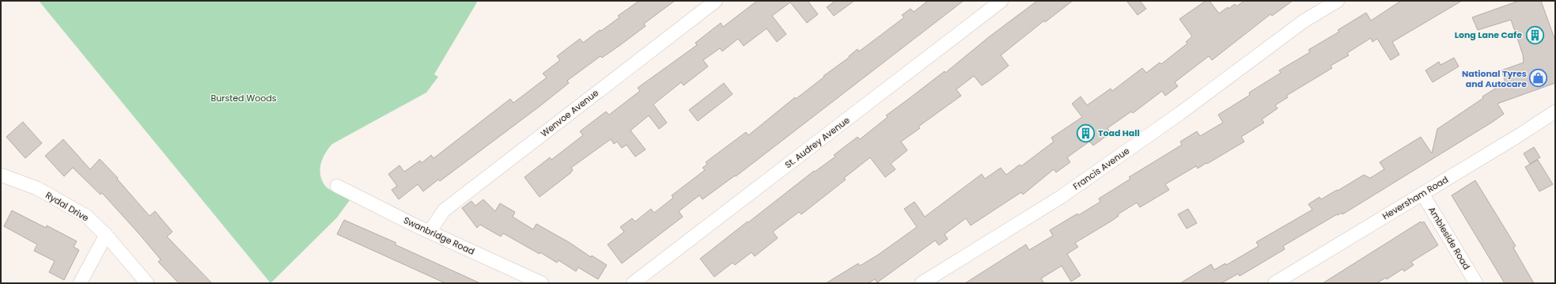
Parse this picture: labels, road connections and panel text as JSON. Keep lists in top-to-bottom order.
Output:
{
  "streets": {
    "street": [
      "Wenvoe Avenue",
      "St. Audrey Avenue",
      "Francis Avenue",
      "Heversham Road",
      "Rydal Drive",
      "Swanbridge Road",
      "Ambleside Road"
    ]
  },
  "crossings": [
    ["Wenvoe Avenue", "Swanbridge Road"],
    ["Heversham Road", "Ambleside Road"]
  ],
  "parks": ["Bursted Woods"],
  "places": {
    "building": ["Long Lane Cafe", "Toad Hall"],
    "shop": ["National Tyres and Autocare"]
  }
}
